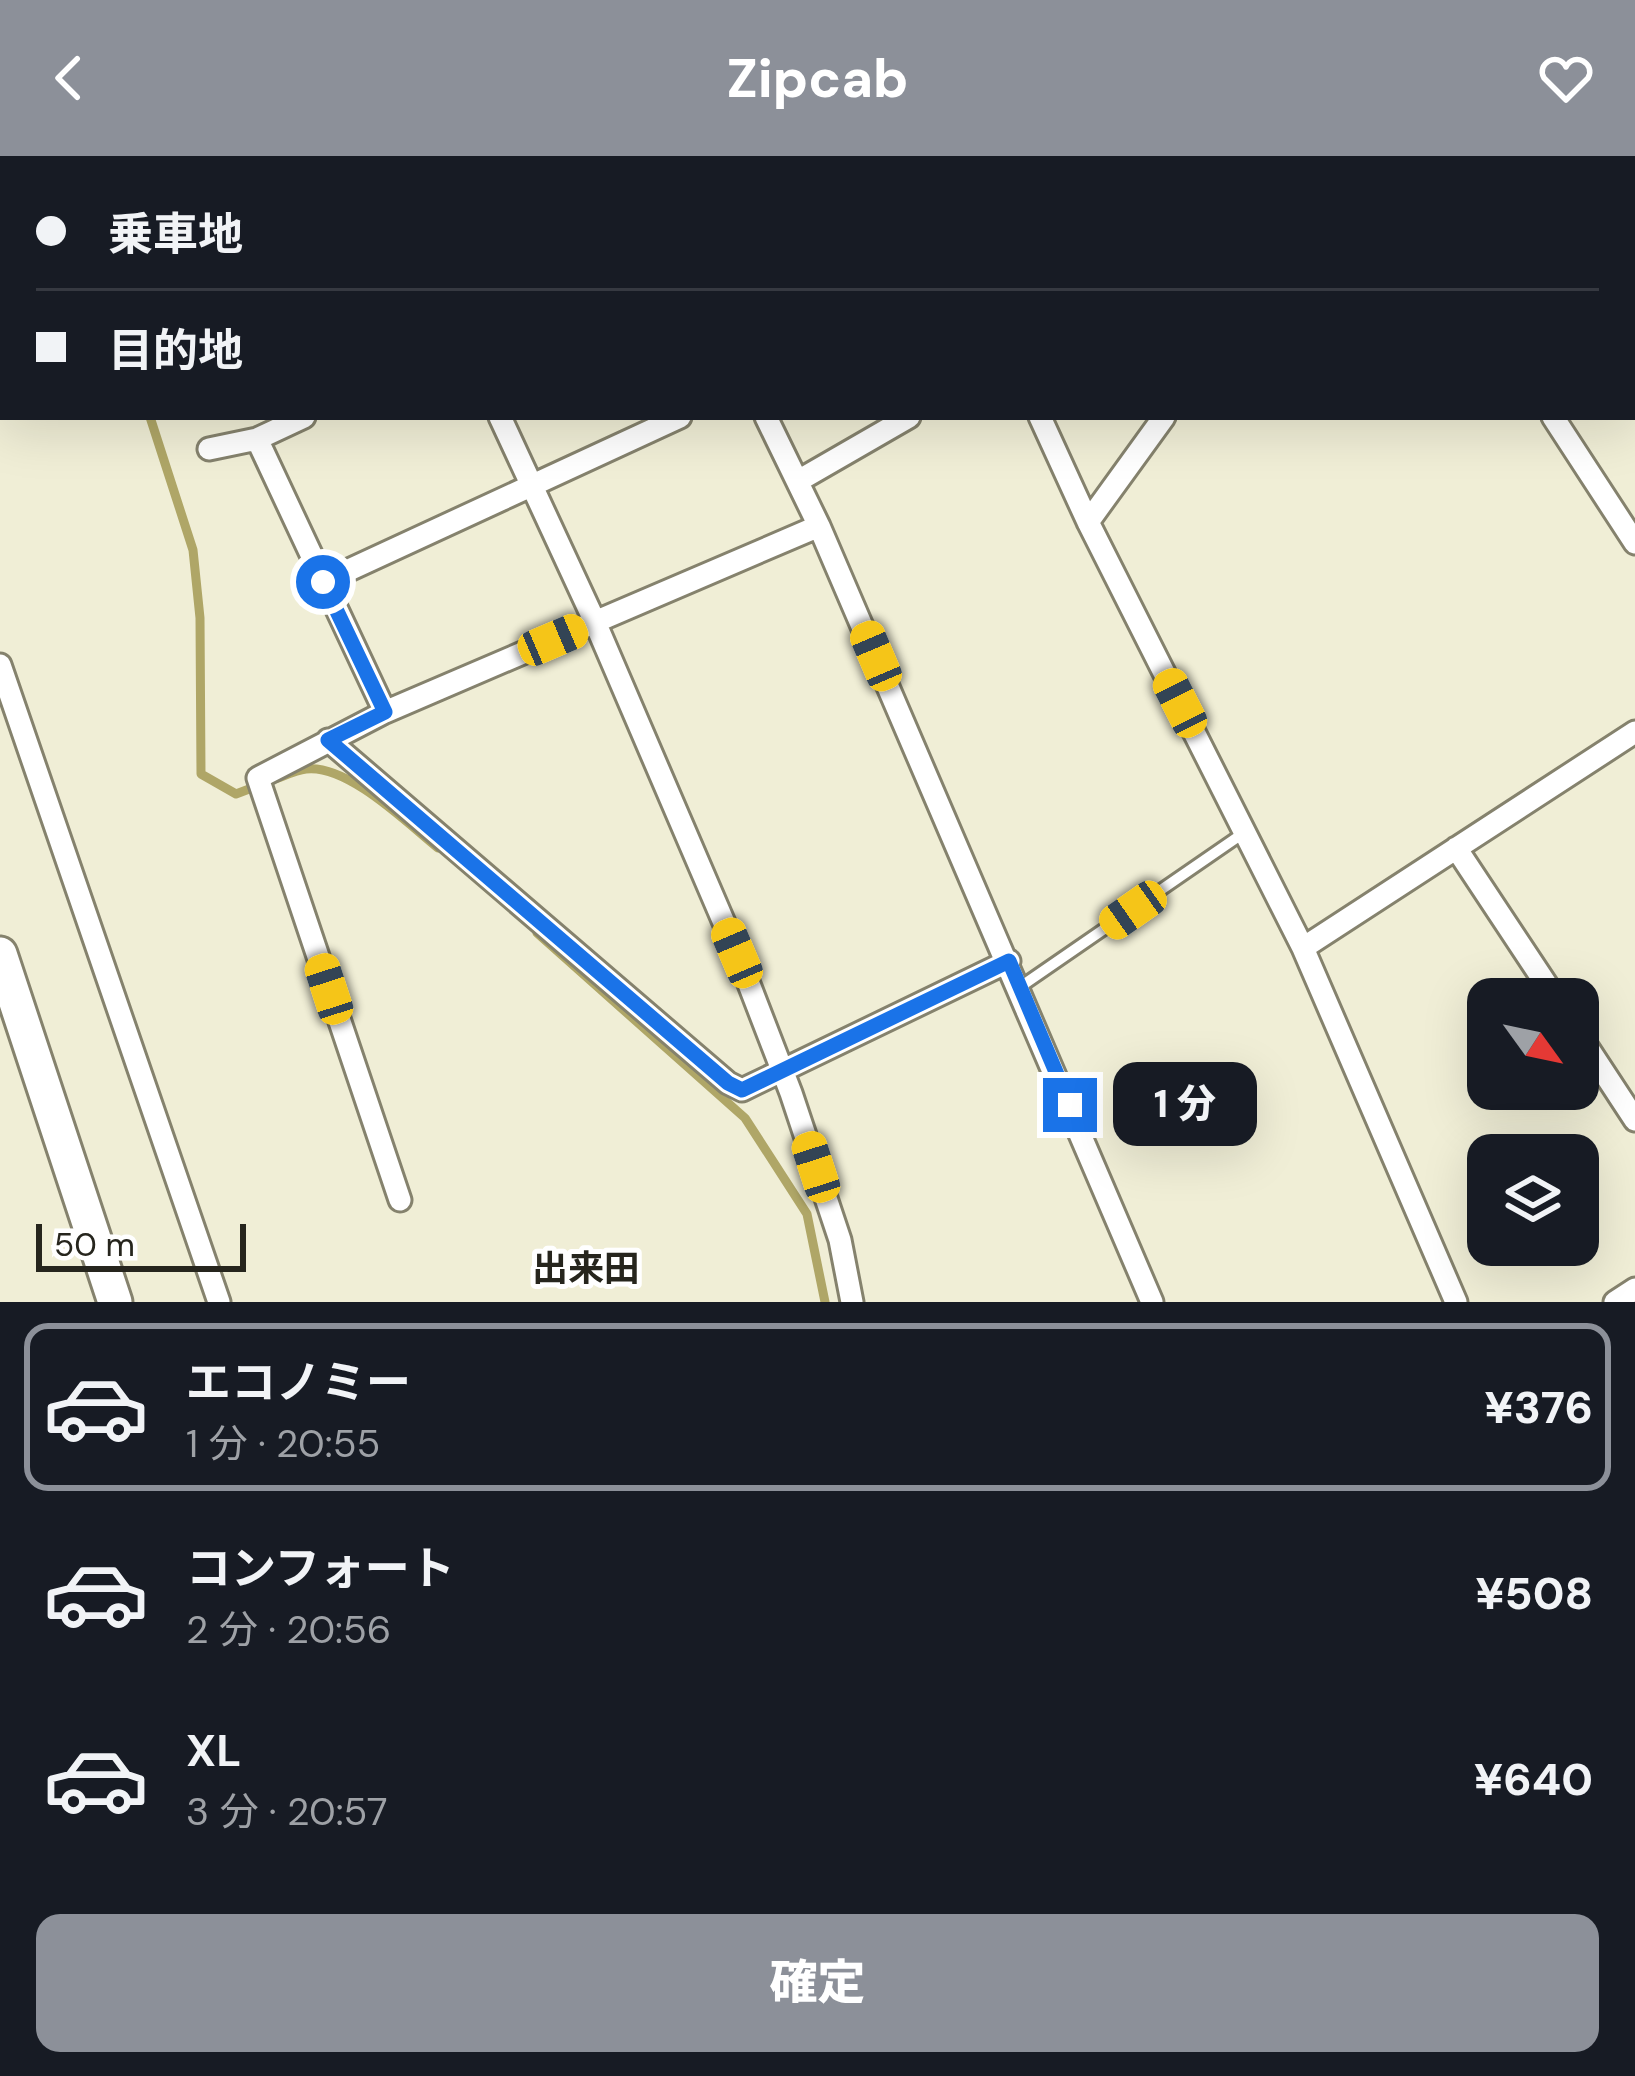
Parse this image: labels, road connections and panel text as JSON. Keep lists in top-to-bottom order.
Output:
{
  "districts": ["出来田"],
  "scale_bar": "50 m",
  "north": "bottom right",
  "page": {
    "header": "Zipcab",
    "banner": ["乗車地", "目的地"],
    "bubble": "1 分",
    "scale": "50 m",
    "list": [
      {
        "name": "エコノミー",
        "note": "1 分 · 20:55",
        "value": "¥376"
      },
      {
        "name": "コンフォート",
        "note": "2 分 · 20:56",
        "value": "¥508"
      },
      {
        "name": "XL",
        "note": "3 分 · 20:57",
        "value": "¥640"
      }
    ],
    "buttons": "確定"
  }
}
